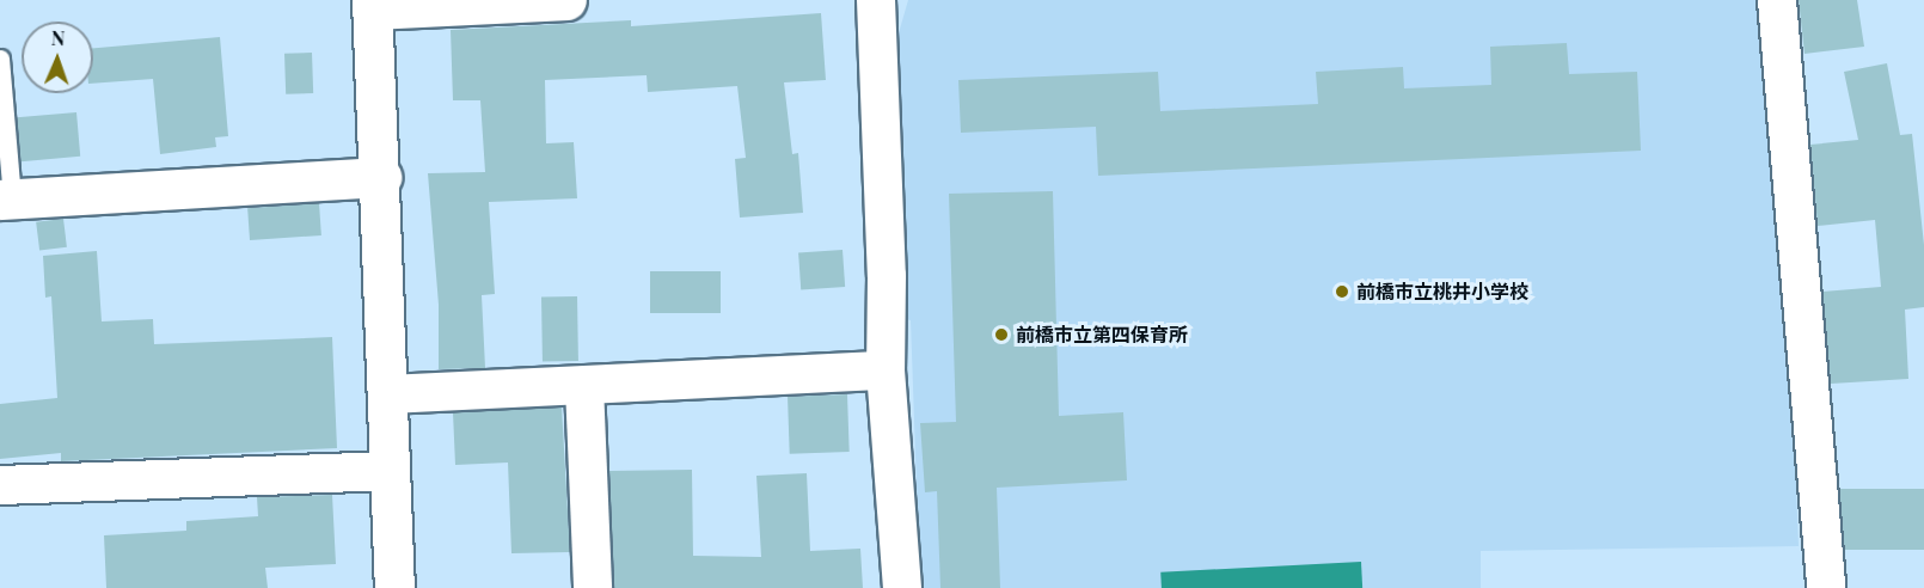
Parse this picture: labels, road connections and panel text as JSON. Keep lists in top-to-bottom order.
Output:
{
  "places": ["前橋市立桃井小学校", "前橋市立第四保育所"],
  "north": "top"
}
